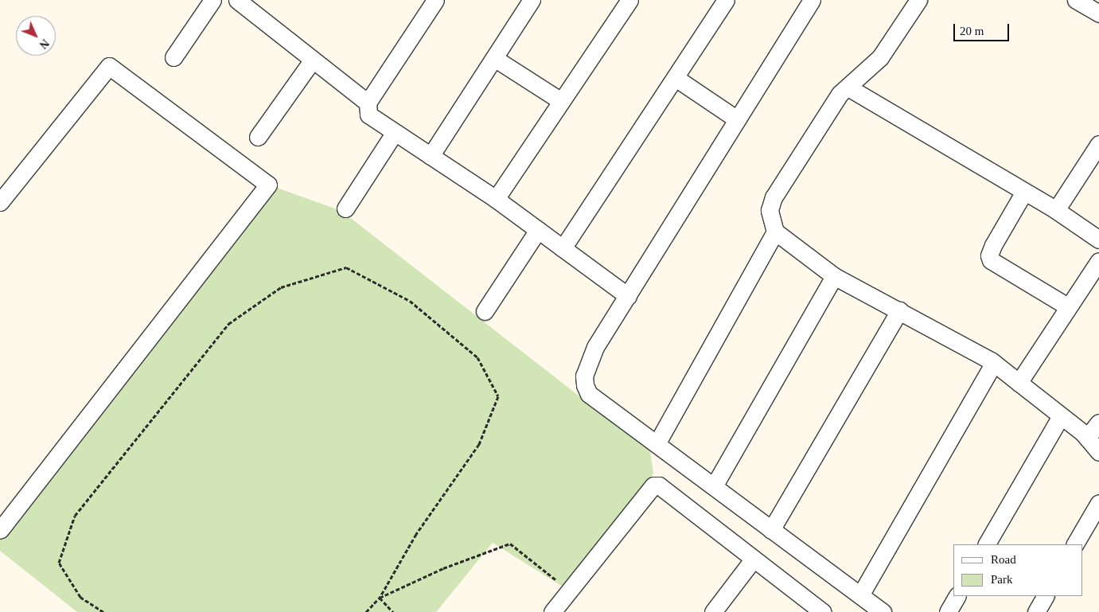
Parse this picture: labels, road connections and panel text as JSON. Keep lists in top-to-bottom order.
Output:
{
  "legend": ["Road", "Park"],
  "scale_bar": "20 m",
  "north": "bottom right"
}
